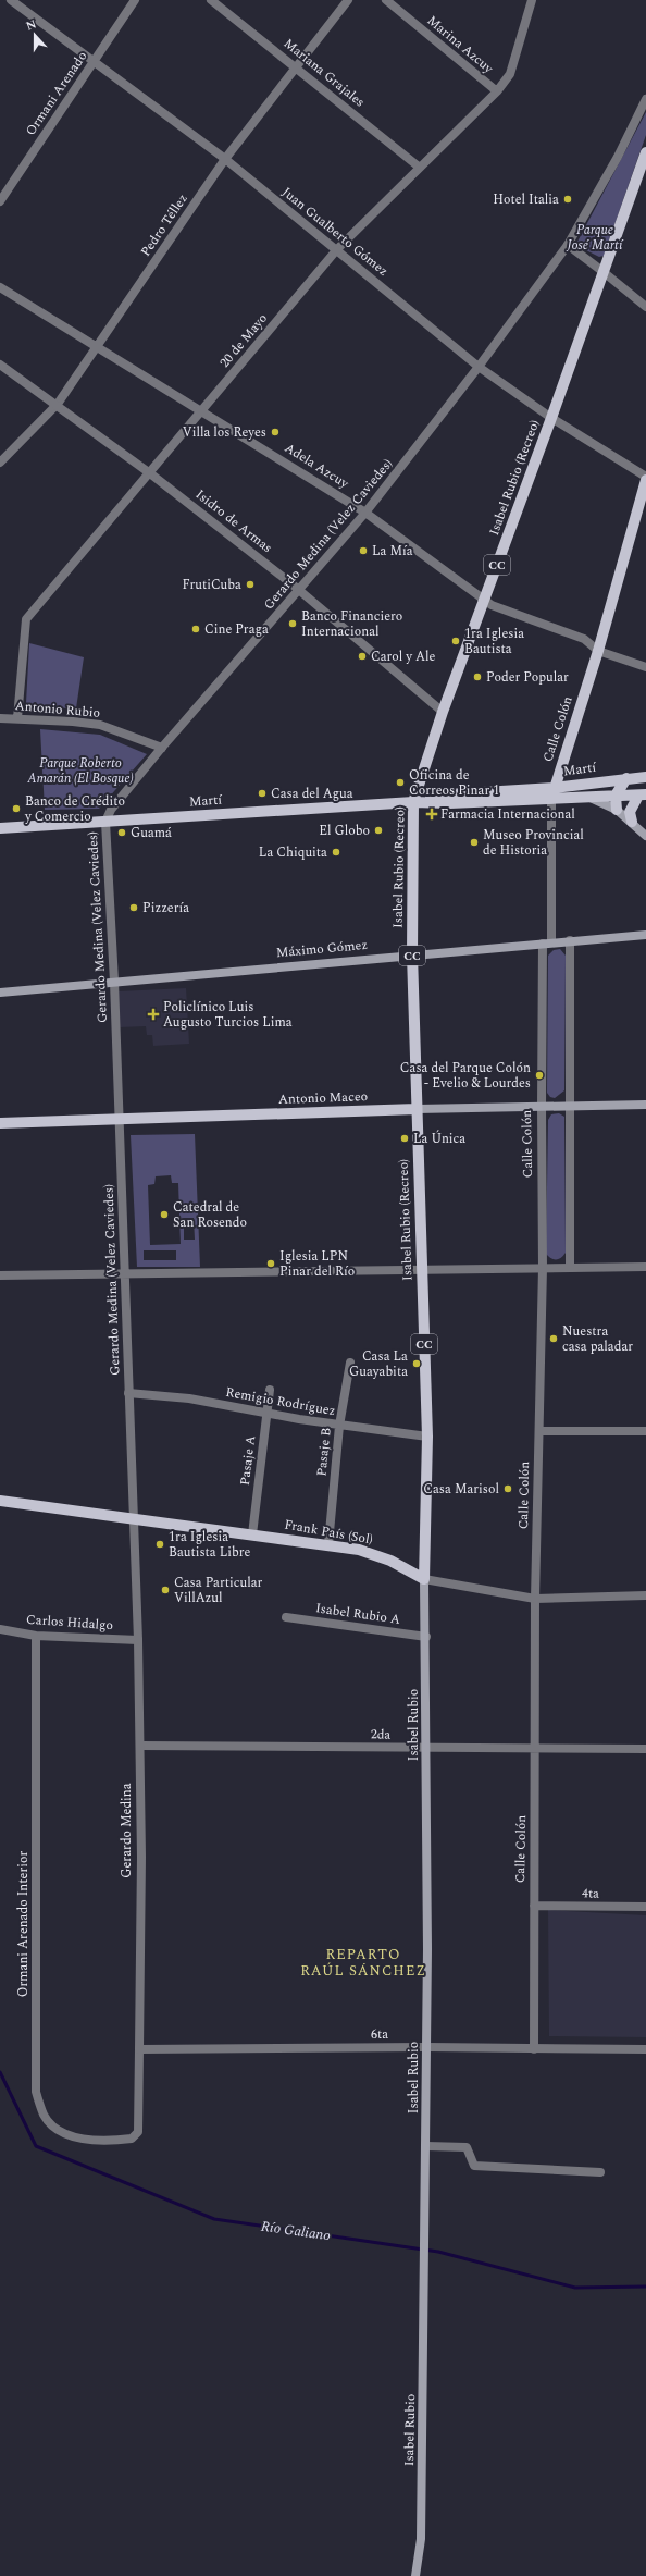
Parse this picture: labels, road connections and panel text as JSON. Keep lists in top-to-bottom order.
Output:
{
  "streets": {
    "main road": [
      "Isabel Rubio (Recreo)",
      "CC",
      "Calle Colón",
      "Martí",
      "Máximo Gómez",
      "Antonio Maceo",
      "Frank País (Sol)",
      "Isabel Rubio"
    ],
    "street": [
      "Marina Azcuy",
      "Mariana Grajales",
      "Ormani Arenado",
      "Pedro Téllez",
      "Juan Gualberto Gómez",
      "20 de Mayo",
      "Adela Azcuy",
      "Isidro de Armas",
      "Gerardo Medina (Velez Caviedes)",
      "Antonio Rubio",
      "Remigio Rodríguez",
      "Pasaje B",
      "Pasaje A",
      "Isabel Rubio A",
      "Carlos Hidalgo",
      "2da",
      "Gerardo Medina",
      "4ta",
      "Ormani Arenado Interior",
      "6ta"
    ]
  },
  "crossings": [
    ["Marina Azcuy", "20 de Mayo"],
    ["Mariana Grajales", "Pedro Téllez"],
    ["Mariana Grajales", "20 de Mayo"],
    ["Ormani Arenado", "Juan Gualberto Gómez"],
    ["Pedro Téllez", "Juan Gualberto Gómez"],
    ["Pedro Téllez", "Adela Azcuy"],
    ["Pedro Téllez", "Isidro de Armas"],
    ["Juan Gualberto Gómez", "20 de Mayo"],
    ["Juan Gualberto Gómez", "Isabel Rubio (Recreo)"],
    ["Juan Gualberto Gómez", "Gerardo Medina (Velez Caviedes)"],
    ["Juan Gualberto Gómez", "Calle Colón"],
    ["20 de Mayo", "Adela Azcuy"],
    ["20 de Mayo", "Isidro de Armas"],
    ["20 de Mayo", "Antonio Rubio"],
    ["Adela Azcuy", "Isabel Rubio (Recreo)"],
    ["Adela Azcuy", "Gerardo Medina (Velez Caviedes)"],
    ["Adela Azcuy", "Calle Colón"],
    ["Isabel Rubio (Recreo)", "Isidro de Armas"],
    ["Isabel Rubio (Recreo)", "Martí"],
    ["Isabel Rubio (Recreo)", "Máximo Gómez"],
    ["Isabel Rubio (Recreo)", "Antonio Maceo"],
    ["Isabel Rubio (Recreo)", "Remigio Rodríguez"],
    ["Isabel Rubio (Recreo)", "Frank País (Sol)"],
    ["Isabel Rubio (Recreo)", "Isabel Rubio"],
    ["Isidro de Armas", "Gerardo Medina (Velez Caviedes)"],
    ["Gerardo Medina (Velez Caviedes)", "Antonio Rubio"],
    ["Gerardo Medina (Velez Caviedes)", "Martí"],
    ["Gerardo Medina (Velez Caviedes)", "Máximo Gómez"],
    ["Gerardo Medina (Velez Caviedes)", "Antonio Maceo"],
    ["Gerardo Medina (Velez Caviedes)", "Remigio Rodríguez"],
    ["Gerardo Medina (Velez Caviedes)", "Frank País (Sol)"],
    ["Gerardo Medina (Velez Caviedes)", "Gerardo Medina"],
    ["Calle Colón", "Martí"],
    ["Calle Colón", "Máximo Gómez"],
    ["Calle Colón", "Antonio Maceo"],
    ["Calle Colón", "Frank País (Sol)"],
    ["Calle Colón", "2da"],
    ["Calle Colón", "4ta"],
    ["Calle Colón", "6ta"],
    ["Remigio Rodríguez", "Pasaje B"],
    ["Remigio Rodríguez", "Pasaje A"],
    ["Pasaje B", "Frank País (Sol)"],
    ["Pasaje A", "Frank País (Sol)"],
    ["Frank País (Sol)", "Isabel Rubio"],
    ["Frank País (Sol)", "Gerardo Medina"],
    ["Isabel Rubio A", "Isabel Rubio"],
    ["Carlos Hidalgo", "Gerardo Medina"],
    ["Carlos Hidalgo", "Ormani Arenado Interior"],
    ["Isabel Rubio", "2da"],
    ["Isabel Rubio", "6ta"],
    ["2da", "Gerardo Medina"],
    ["Gerardo Medina", "Ormani Arenado Interior"],
    ["Gerardo Medina", "6ta"]
  ],
  "districts": ["REPARTO RAÚL SÁNCHEZ"],
  "water": ["Río Galiano"],
  "parks": ["Parque José Martí", "Parque Roberto Amarán (El Bosque)"],
  "places": {
    "other": [
      "Hotel Italia",
      "Villa los Reyes",
      "La Mía",
      "FrutiCuba",
      "Banco Financiero Internacional",
      "Cine Praga",
      "1ra Iglesia Bautista",
      "Carol y Ale",
      "Poder Popular",
      "Oficina de Correos Pinar 1",
      "Casa del Agua",
      "Banco de Crédito y Comercio",
      "El Globo",
      "Guamá",
      "Museo Provincial de Historia",
      "La Chiquita",
      "Pizzería",
      "Casa del Parque Colón - Evelio & Lourdes",
      "La Única",
      "Catedral de San Rosendo",
      "Iglesia LPN Pinar del Río",
      "Nuestra casa paladar",
      "Casa La Guayabita",
      "Casa Marisol",
      "1ra Iglesia Bautista Libre",
      "Casa Particular VillAzul"
    ],
    "health": ["Farmacia Internacional", "Policlínico Luis Augusto Turcios Lima"]
  },
  "north": "top"
}
